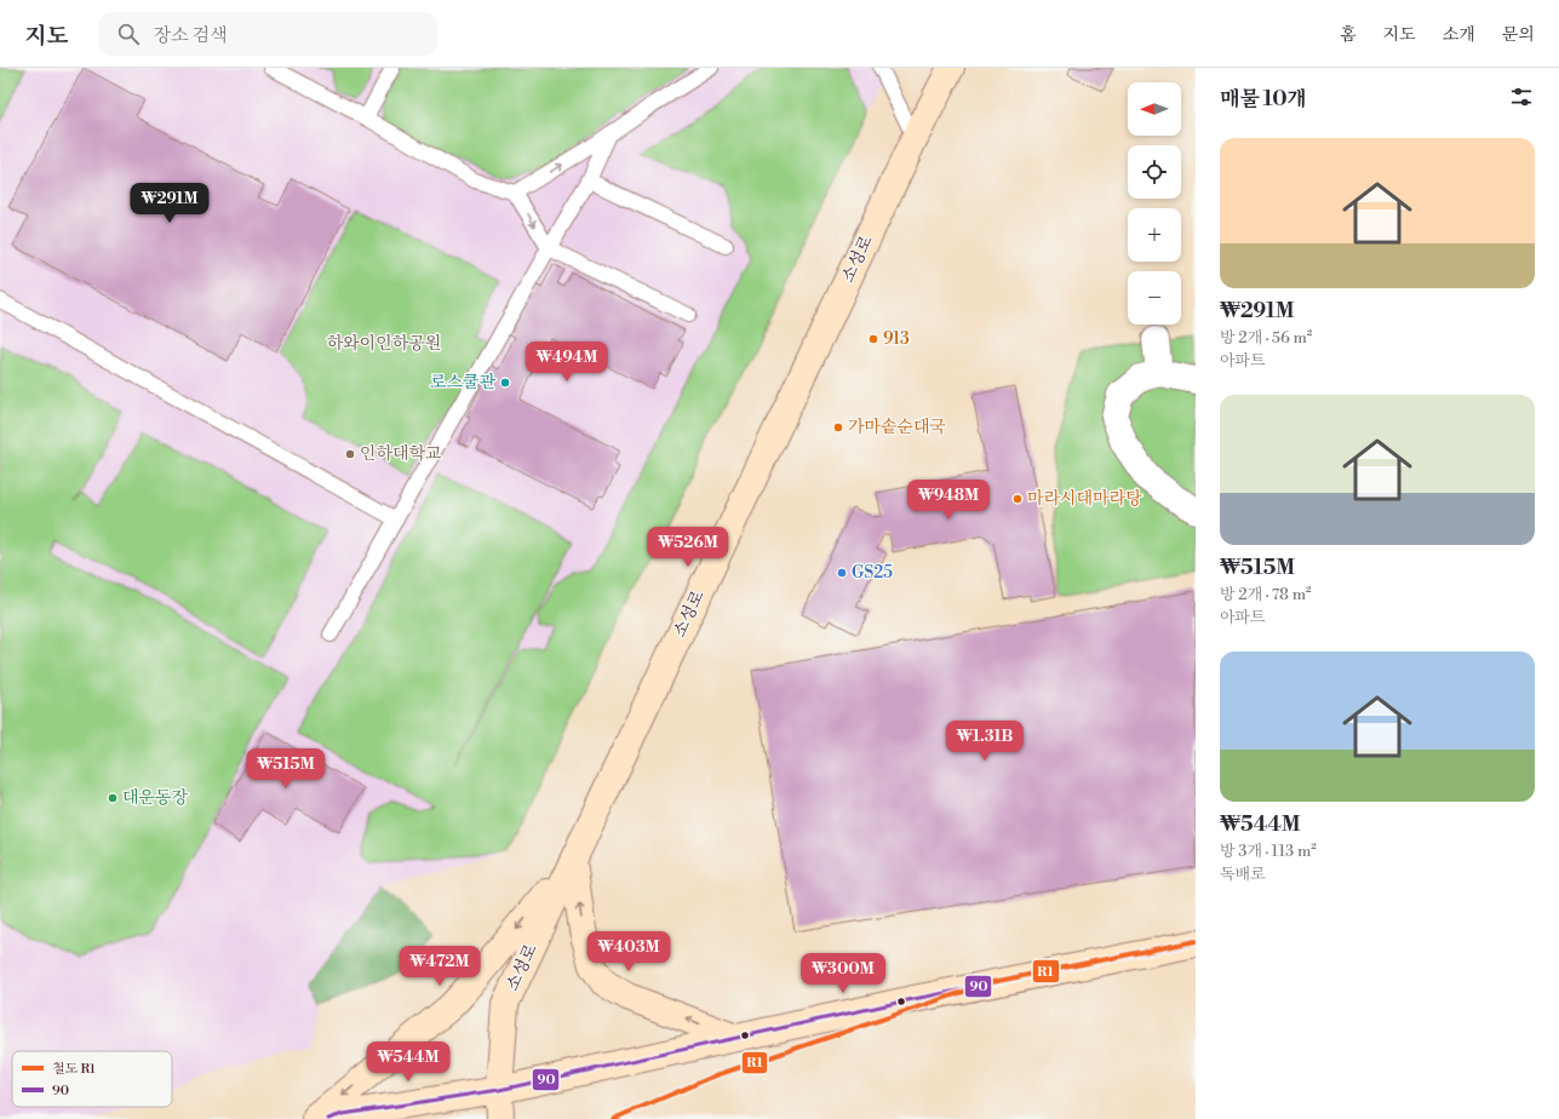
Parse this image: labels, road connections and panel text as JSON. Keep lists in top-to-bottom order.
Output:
{
  "streets": {
    "main road": ["소성로"]
  },
  "parks": ["하와이인하공원"],
  "places": [
    "913",
    "로스쿨관",
    "가마솥순대국",
    "인하대학교",
    "마라시대마라탕",
    "GS25",
    "대운동장"
  ],
  "lines": ["rail line R1", "transit line 90"],
  "legend": ["철도 R1", "90"],
  "north": "left",
  "page": {
    "header": "지도",
    "search": "장소 검색",
    "nav": [
      "홈",
      "지도",
      "소개",
      "문의"
    ],
    "heading": "매물 10개",
    "map_buttons": ["+", "−"],
    "list": [
      {
        "name": "₩291M",
        "note": "방 2개 · 56 m² · 아파트"
      },
      {
        "name": "₩515M",
        "note": "방 2개 · 78 m² · 아파트"
      },
      {
        "name": "₩544M",
        "note": "방 3개 · 113 m² · 독배로"
      }
    ],
    "price": [
      "₩291M",
      "₩494M",
      "₩948M",
      "₩526M",
      "₩1.31B",
      "₩515M",
      "₩403M",
      "₩472M",
      "₩300M",
      "₩544M"
    ]
  }
}
